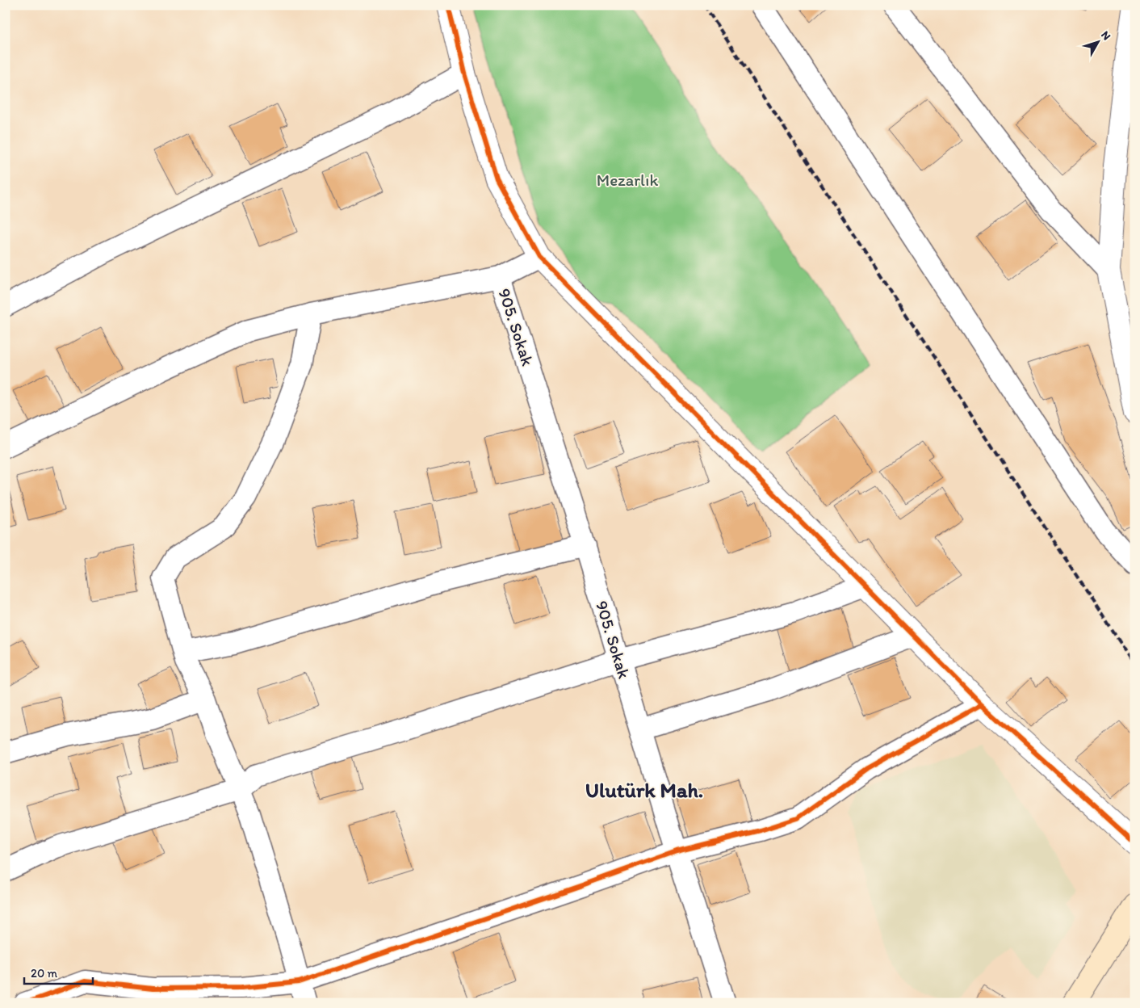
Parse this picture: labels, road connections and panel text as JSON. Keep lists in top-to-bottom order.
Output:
{
  "streets": {
    "street": ["905. Sokak"]
  },
  "districts": ["Ulutürk Mah."],
  "parks": ["Mezarlık"],
  "scale_bar": "20 m",
  "north": "top right"
}
